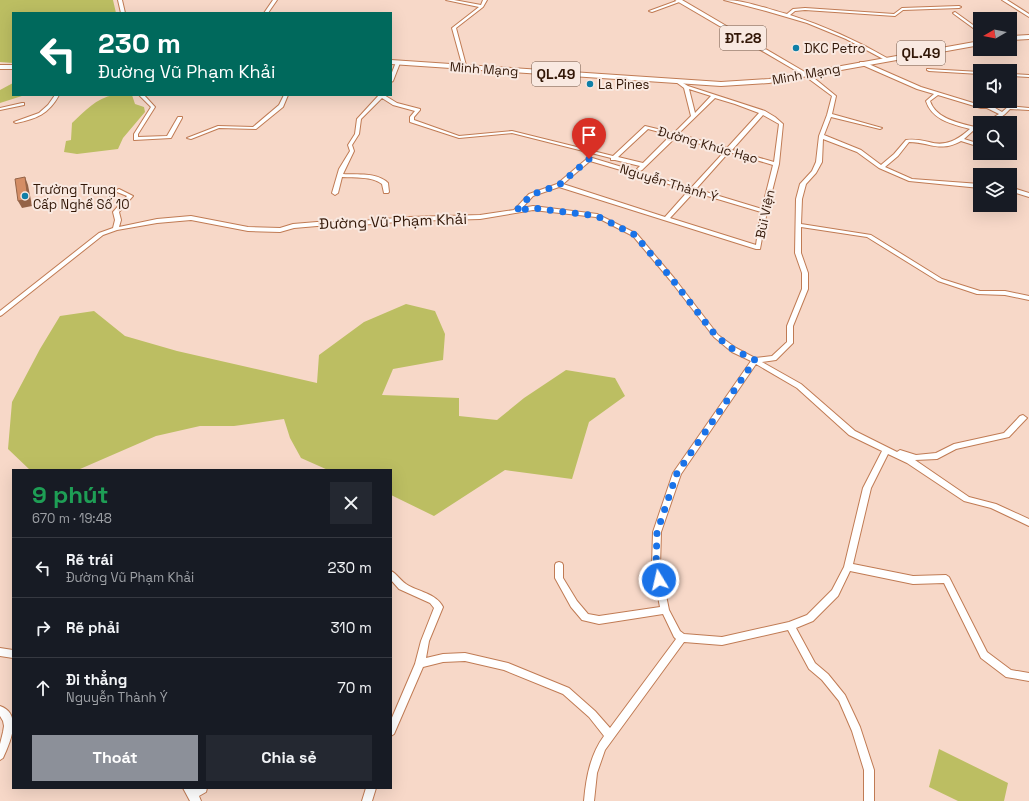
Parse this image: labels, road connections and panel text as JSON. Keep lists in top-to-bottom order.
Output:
{
  "streets": {
    "highway": ["QL.49", "Minh Mạng"],
    "main road": ["ĐT.28"],
    "street": [
      "Đường Khúc Hạo",
      "Nguyễn Thành Ý",
      "Bùi Viện",
      "Đường Vũ Phạm Khải"
    ]
  },
  "crossings": [
    ["ĐT.28", "Minh Mạng"],
    ["QL.49", "Minh Mạng"],
    ["Minh Mạng", "Bùi Viện"],
    ["Đường Khúc Hạo", "Nguyễn Thành Ý"],
    ["Đường Khúc Hạo", "Bùi Viện"],
    ["Nguyễn Thành Ý", "Bùi Viện"]
  ],
  "places": ["DKC Petro", "La Pines", "Trường Trung Cấp Nghề Số 10"],
  "north": "left",
  "page": {
    "turn": ["230 m", "Đường Vũ Phạm Khải"],
    "heading": ["9 phút", "670 m · 19:48"],
    "list": [
      {
        "name": "Rẽ trái",
        "note": "Đường Vũ Phạm Khải",
        "value": "230 m"
      },
      {
        "name": "Rẽ phải",
        "value": "310 m"
      },
      {
        "name": "Đi thẳng",
        "note": "Nguyễn Thành Ý",
        "value": "70 m"
      }
    ],
    "buttons": ["Thoát", "Chia sẻ"]
  }
}
